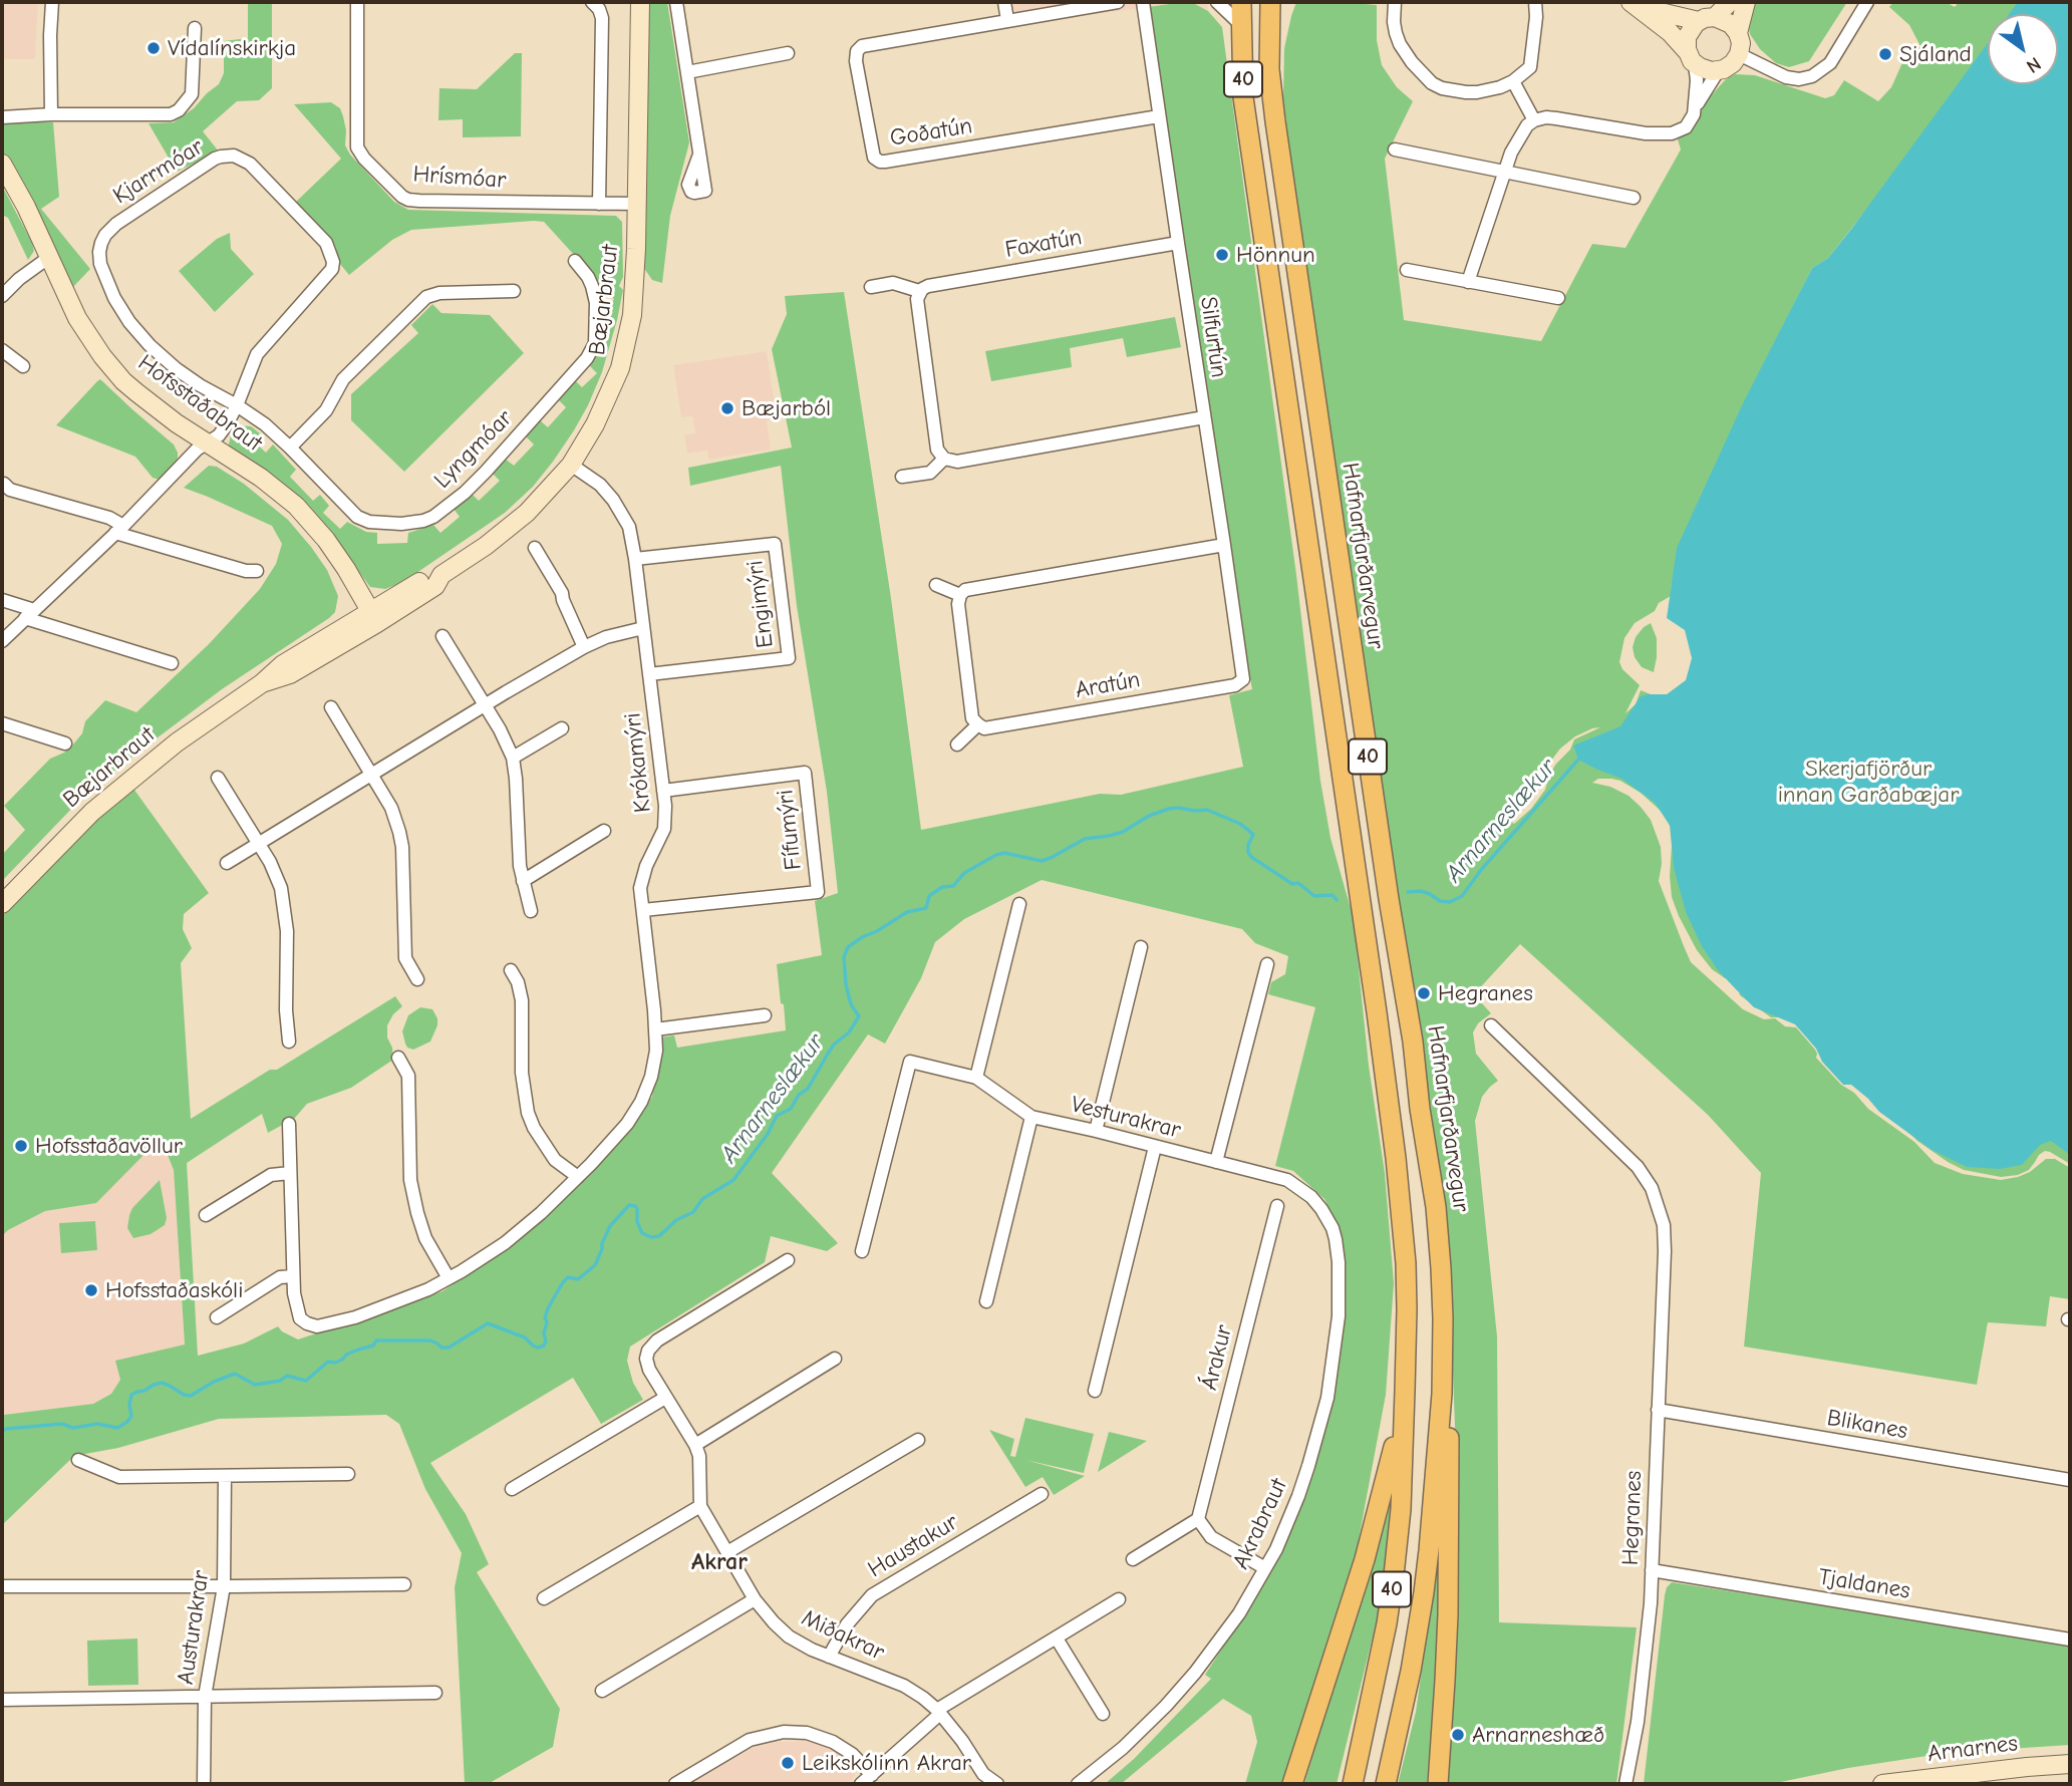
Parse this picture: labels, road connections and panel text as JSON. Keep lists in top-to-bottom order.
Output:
{
  "streets": {
    "main road": ["40", "Hafnarfjarðarvegur"],
    "street": [
      "Goðatún",
      "Kjarrmóar",
      "Hrísmóar",
      "Faxatún",
      "Bæjarbraut",
      "Silfurtún",
      "Hofsstaðabraut",
      "Lyngmóar",
      "Engimýri",
      "Aratún",
      "Krókamýri",
      "Fífumýri",
      "Vesturakrar",
      "Árakur",
      "Blikanes",
      "Hegranes",
      "Akrabraut",
      "Haustakur",
      "Tjaldanes",
      "Austurakrar",
      "Miðakrar",
      "Arnarnes"
    ]
  },
  "crossings": [
    ["Goðatún", "Silfurtún"],
    ["Kjarrmóar", "Hofsstaðabraut"],
    ["Kjarrmóar", "Lyngmóar"],
    ["Hrísmóar", "Bæjarbraut"],
    ["Faxatún", "Silfurtún"],
    ["Bæjarbraut", "Hofsstaðabraut"],
    ["Bæjarbraut", "Krókamýri"],
    ["Silfurtún", "Aratún"],
    ["Engimýri", "Krókamýri"],
    ["Krókamýri", "Fífumýri"],
    ["Vesturakrar", "Akrabraut"],
    ["Blikanes", "Hegranes"],
    ["Hegranes", "Tjaldanes"],
    ["Haustakur", "Miðakrar"]
  ],
  "districts": ["Akrar"],
  "water": ["Arnarneslækur"],
  "parks": ["Skerjafjörður innan Garðabæjar"],
  "places": [
    "Vídalínskirkja",
    "Sjáland",
    "Hönnun",
    "Bæjarból",
    "Hegranes",
    "Hofsstaðavöllur",
    "Hofsstaðaskóli",
    "Arnarneshæð",
    "Leikskólinn Akrar"
  ],
  "north": "bottom right"
}
